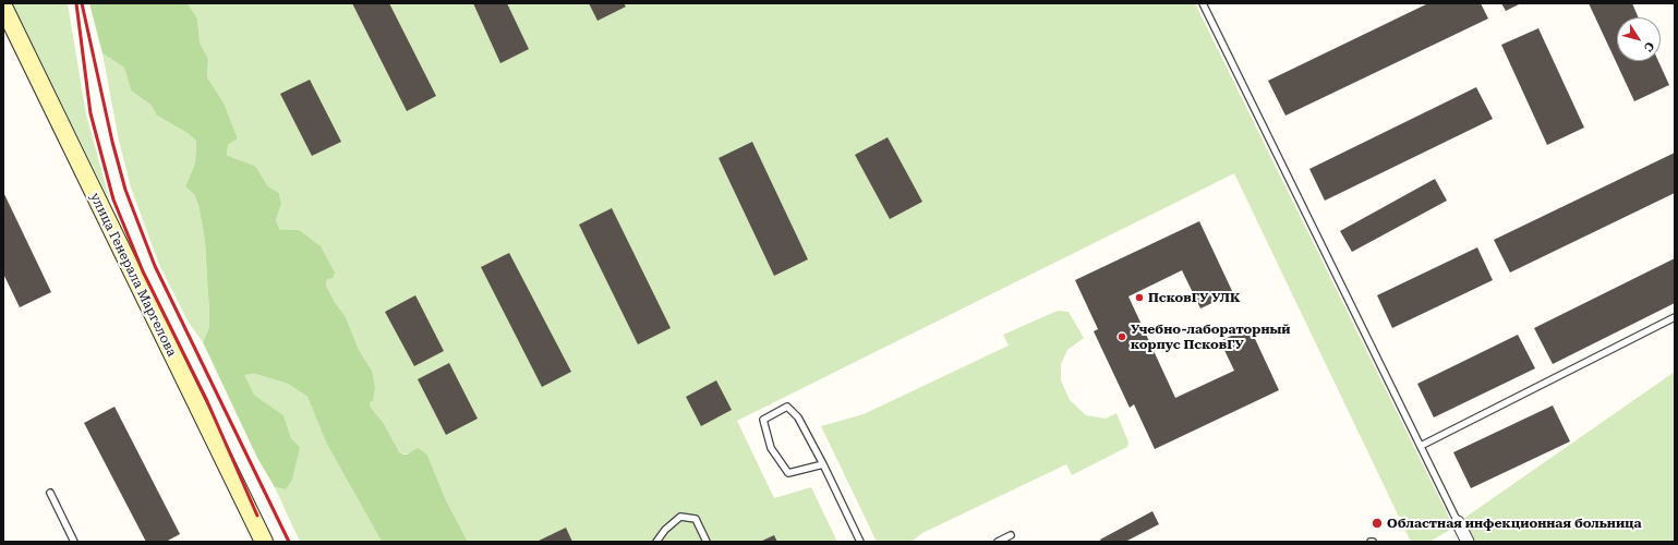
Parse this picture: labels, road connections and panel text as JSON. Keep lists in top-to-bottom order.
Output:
{
  "streets": {
    "main road": ["улица Генерала Маргелова"]
  },
  "places": ["ПсковГУ УЛК", "Учебно-лабораторный корпус ПсковГУ", "Областная инфекционная больница"],
  "north": "bottom right"
}
